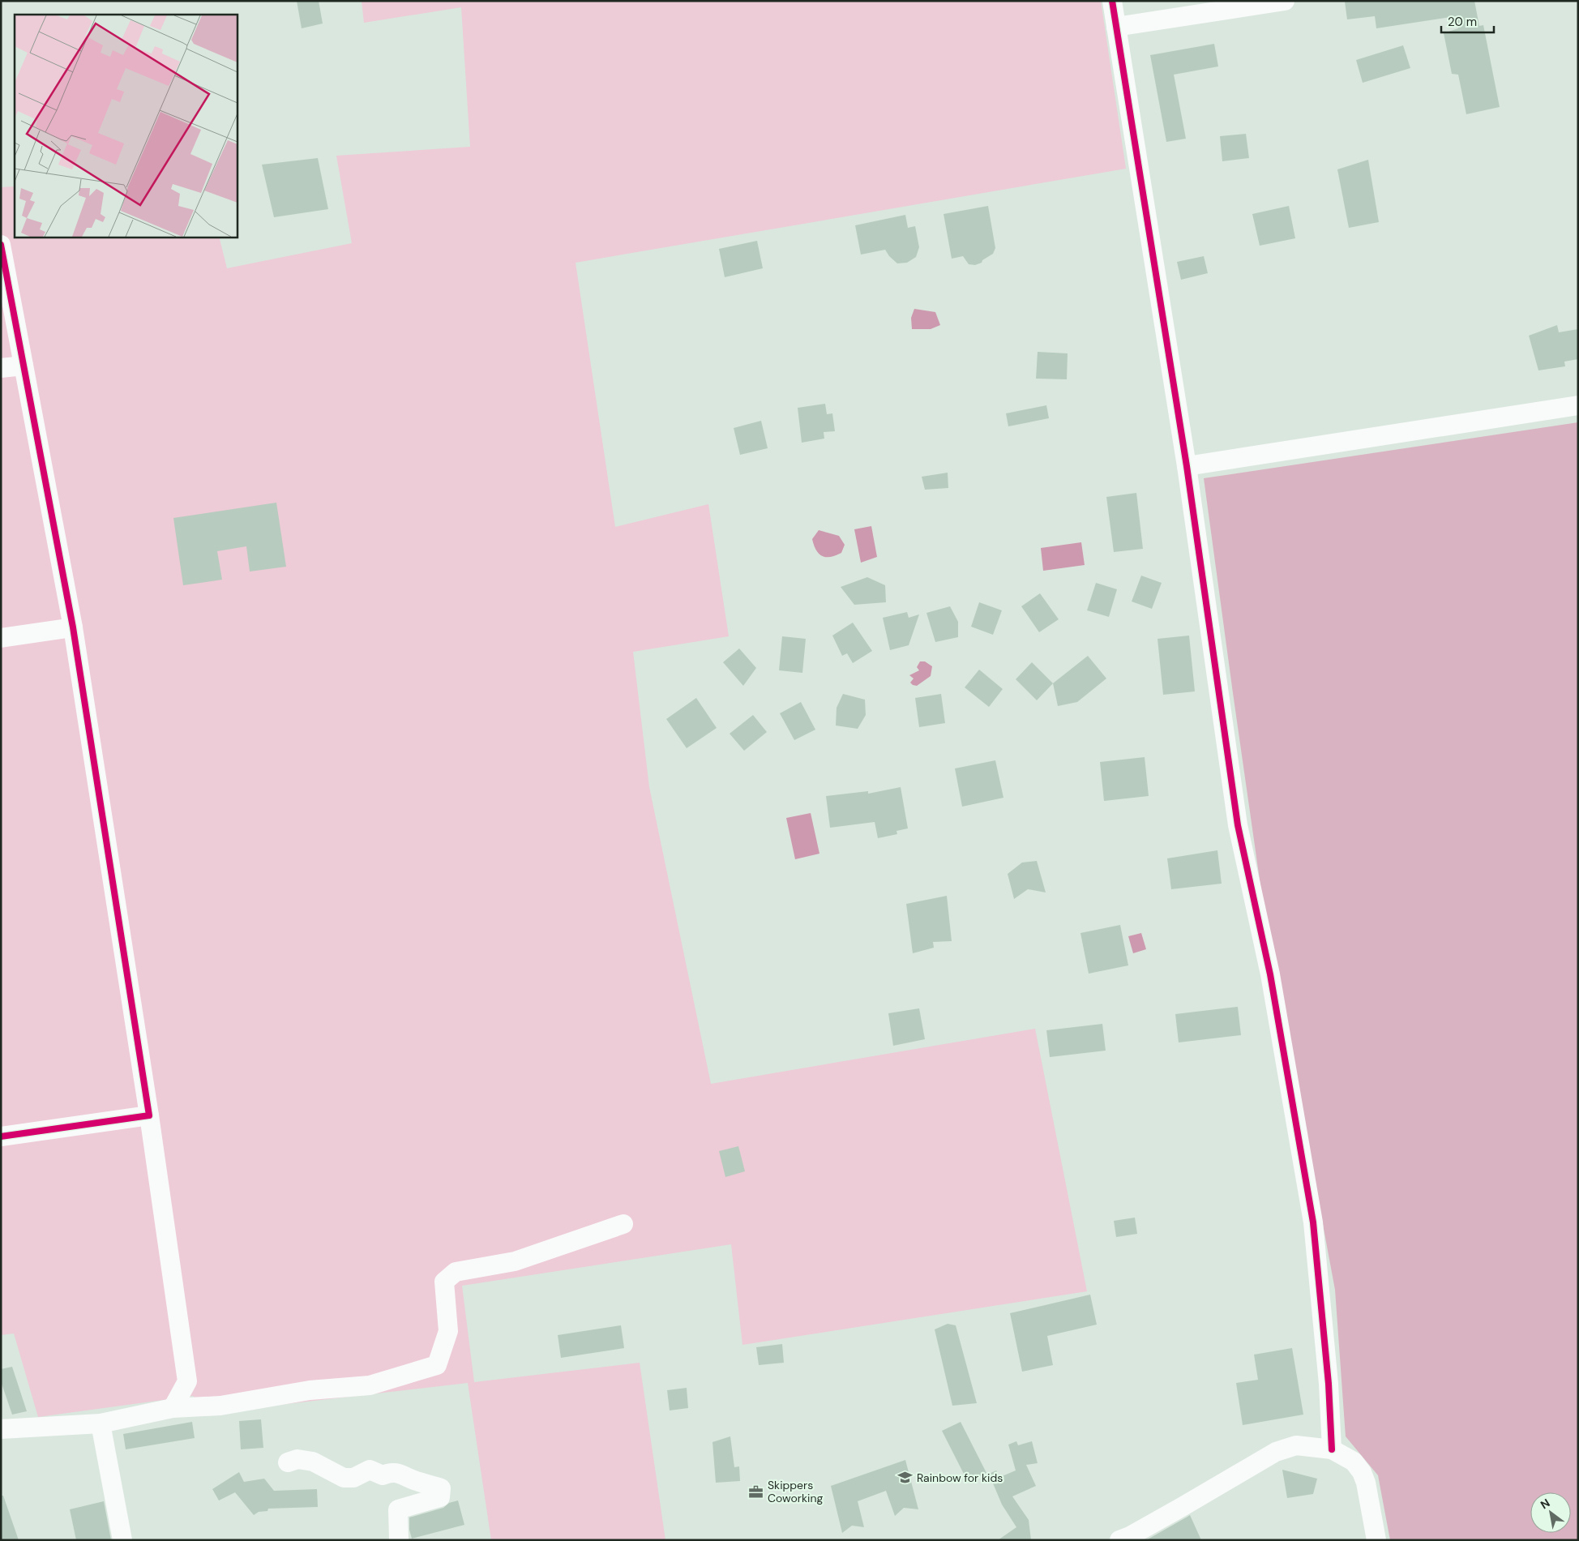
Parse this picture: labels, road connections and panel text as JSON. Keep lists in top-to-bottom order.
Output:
{
  "places": {
    "school or university": ["Rainbow for kids"],
    "office": ["Skippers Coworking"]
  },
  "scale_bar": "20 m",
  "north": "top left"
}
